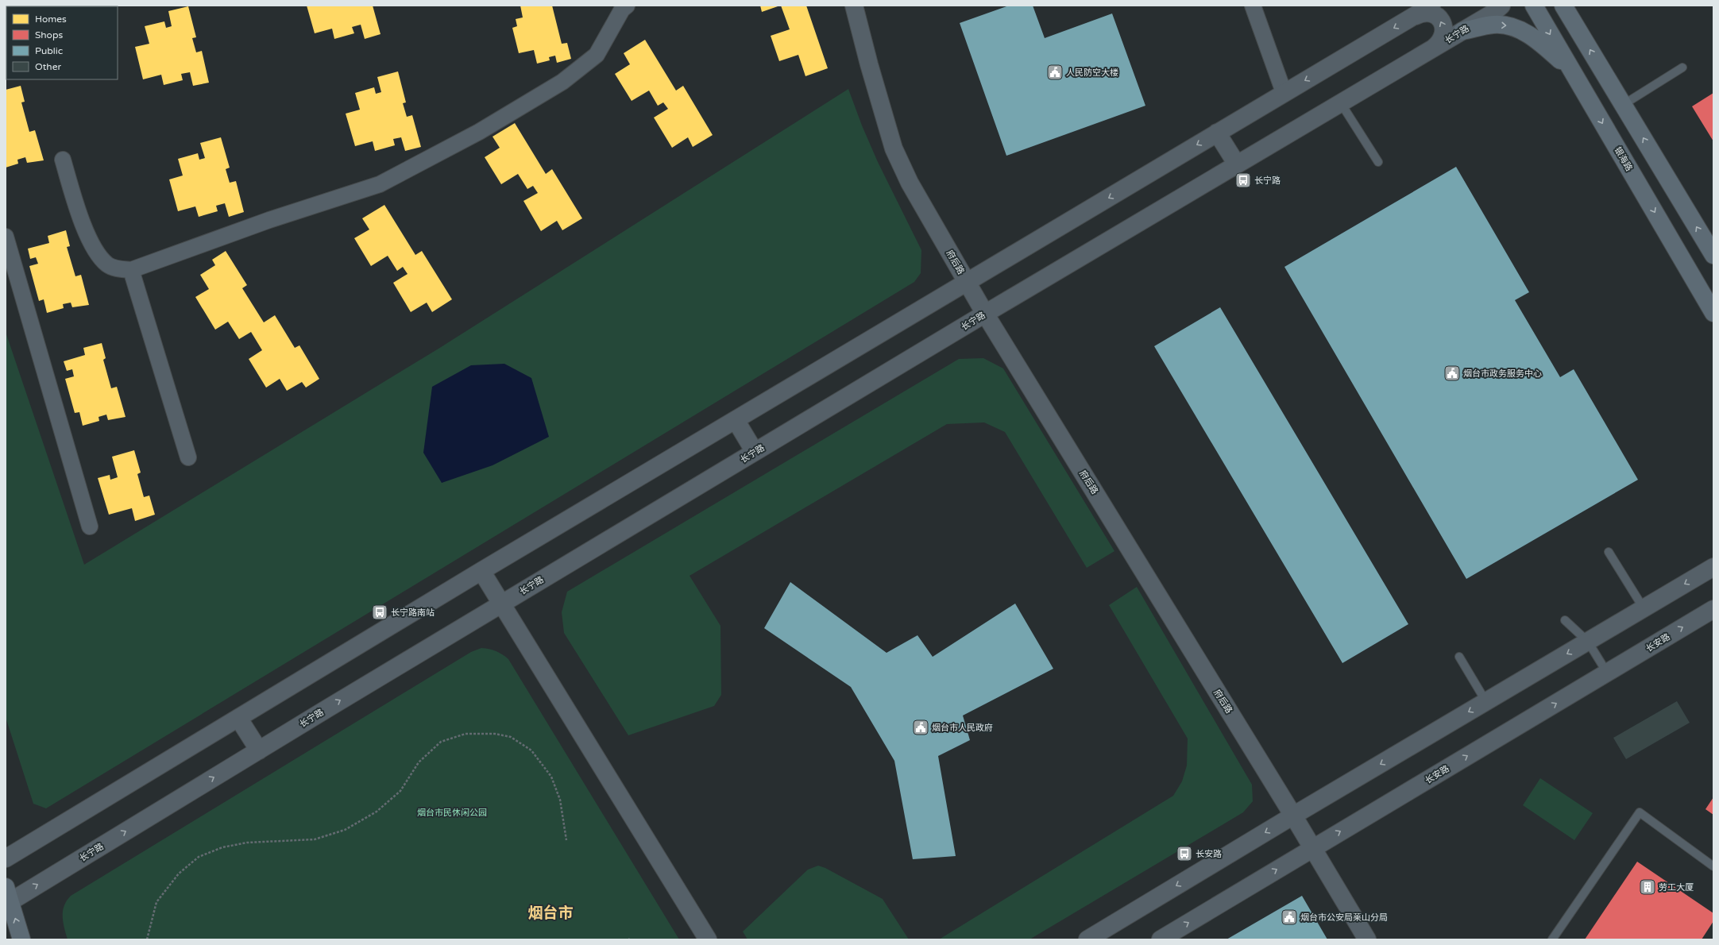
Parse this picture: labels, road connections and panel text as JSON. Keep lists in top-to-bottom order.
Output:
{
  "streets": {
    "main road": ["银海路"],
    "street": ["长宁路", "府后路", "长安路"]
  },
  "crossings": [
    ["长宁路", "府后路"],
    ["府后路", "长安路"]
  ],
  "districts": ["烟台市"],
  "parks": ["烟台市民休闲公园"],
  "places": {
    "public building": [
      "人民防空大楼",
      "烟台市政务服务中心",
      "烟台市人民政府",
      "烟台市公安局莱山分局"
    ],
    "bus stop": ["长宁路", "长宁路南站", "长安路"],
    "building": ["劳工大厦"]
  },
  "legend": [
    "Homes",
    "Shops",
    "Public",
    "Other"
  ]
}
